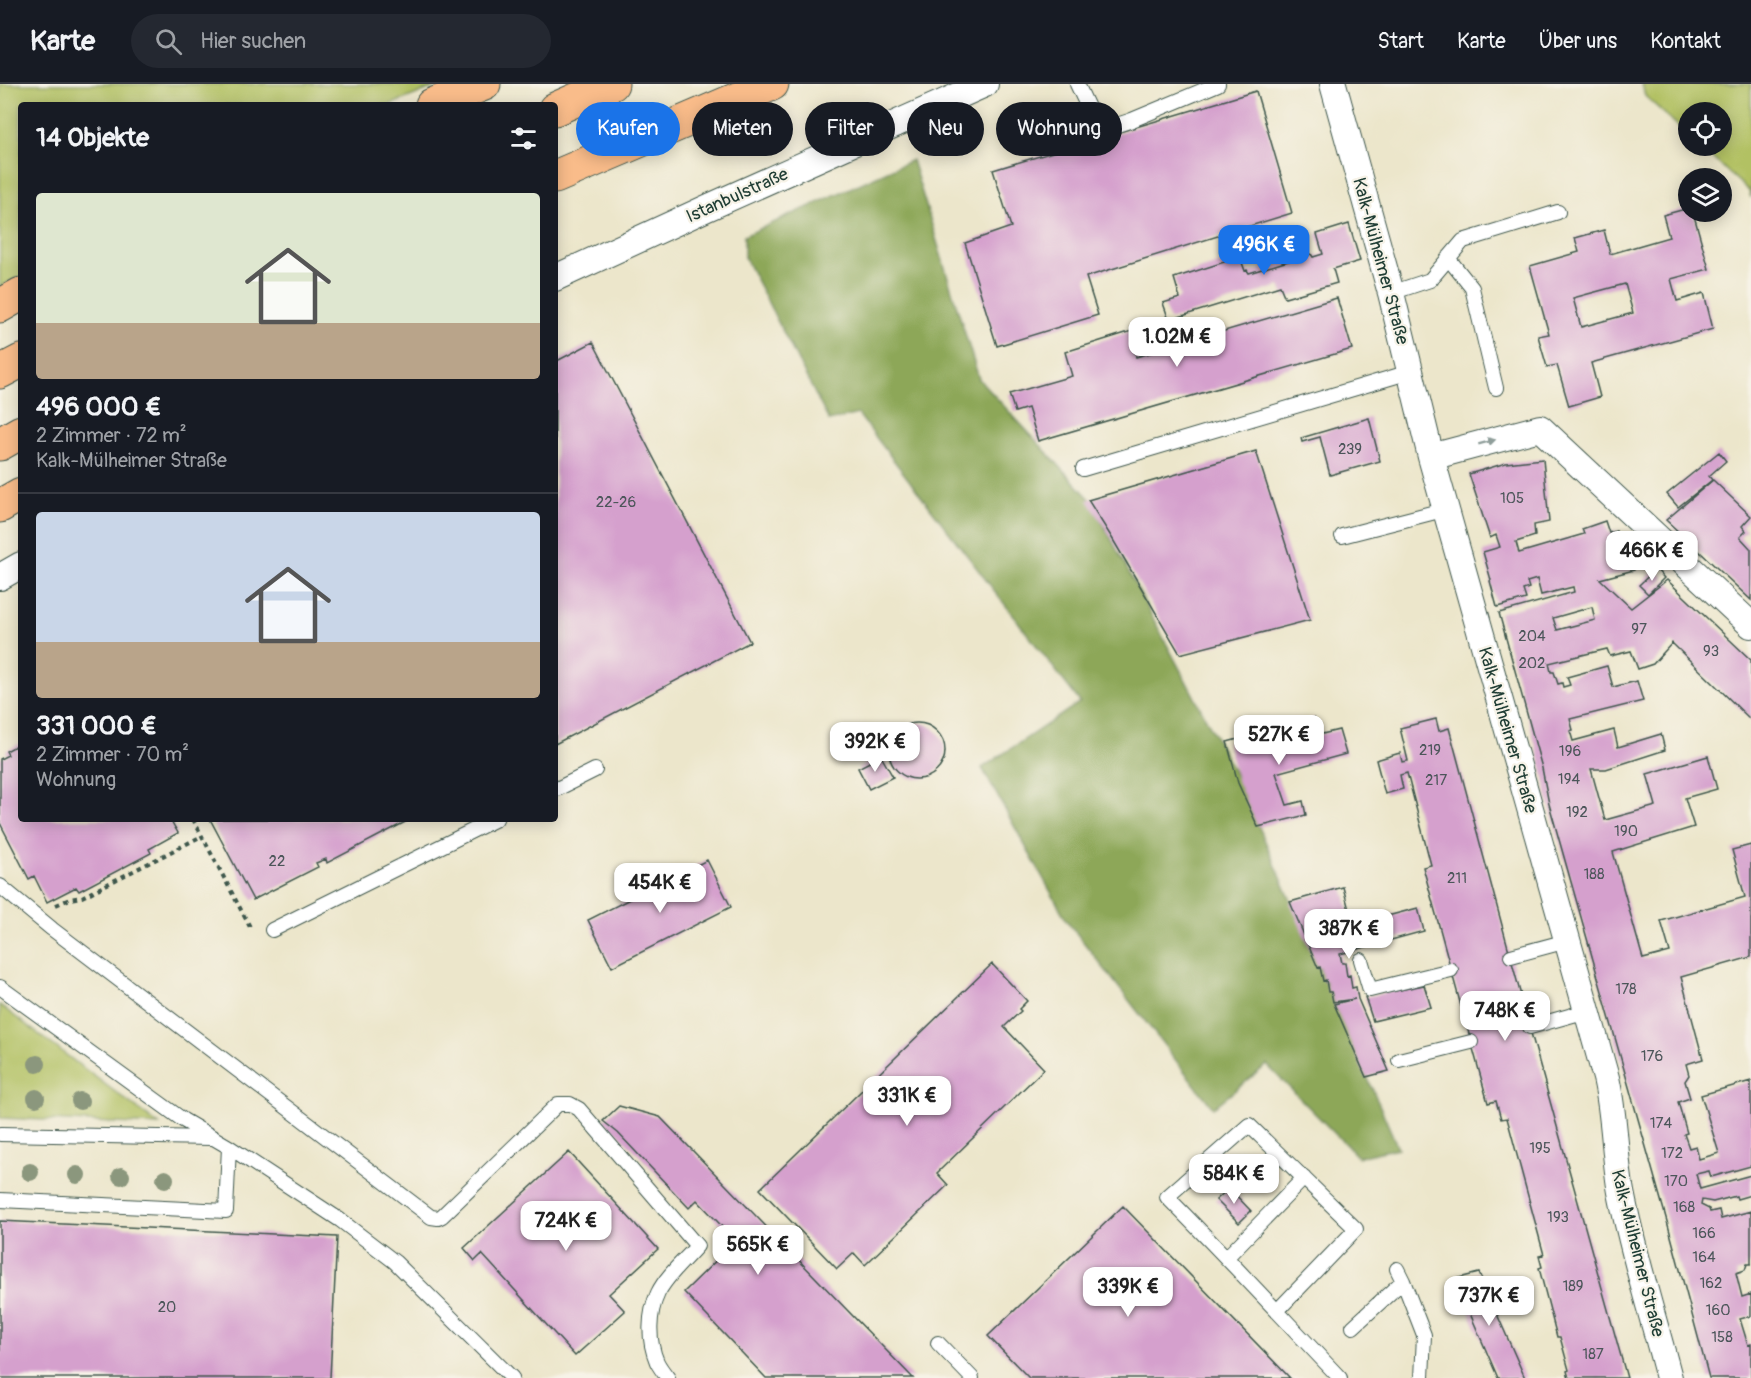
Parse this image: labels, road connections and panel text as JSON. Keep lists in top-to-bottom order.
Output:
{
  "streets": {
    "street": ["Istanbulstraße", "Kalk-Mülheimer Straße"]
  },
  "house_numbers": [
    "239",
    "105",
    "22-26",
    "97",
    "204",
    "93",
    "202",
    "219",
    "196",
    "194",
    "217",
    "192",
    "190",
    "22",
    "188",
    "211",
    "178",
    "176",
    "174",
    "195",
    "172",
    "170",
    "168",
    "193",
    "166",
    "164",
    "162",
    "189",
    "20",
    "160",
    "158",
    "187"
  ],
  "page": {
    "header": "Karte",
    "search": "Hier suchen",
    "nav": [
      "Start",
      "Karte",
      "Über uns",
      "Kontakt"
    ],
    "chip": [
      "Kaufen",
      "Mieten",
      "Filter",
      "Neu",
      "Wohnung"
    ],
    "heading": "14 Objekte",
    "list": [
      {
        "name": "496 000 €",
        "note": "2 Zimmer · 72 m² · Kalk-Mülheimer Straße"
      },
      {
        "name": "331 000 €",
        "note": "2 Zimmer · 70 m² · Wohnung"
      }
    ],
    "price": [
      "496K €",
      "1.02M €",
      "466K €",
      "527K €",
      "392K €",
      "454K €",
      "387K €",
      "748K €",
      "331K €",
      "584K €",
      "724K €",
      "565K €",
      "339K €",
      "737K €"
    ]
  }
}
